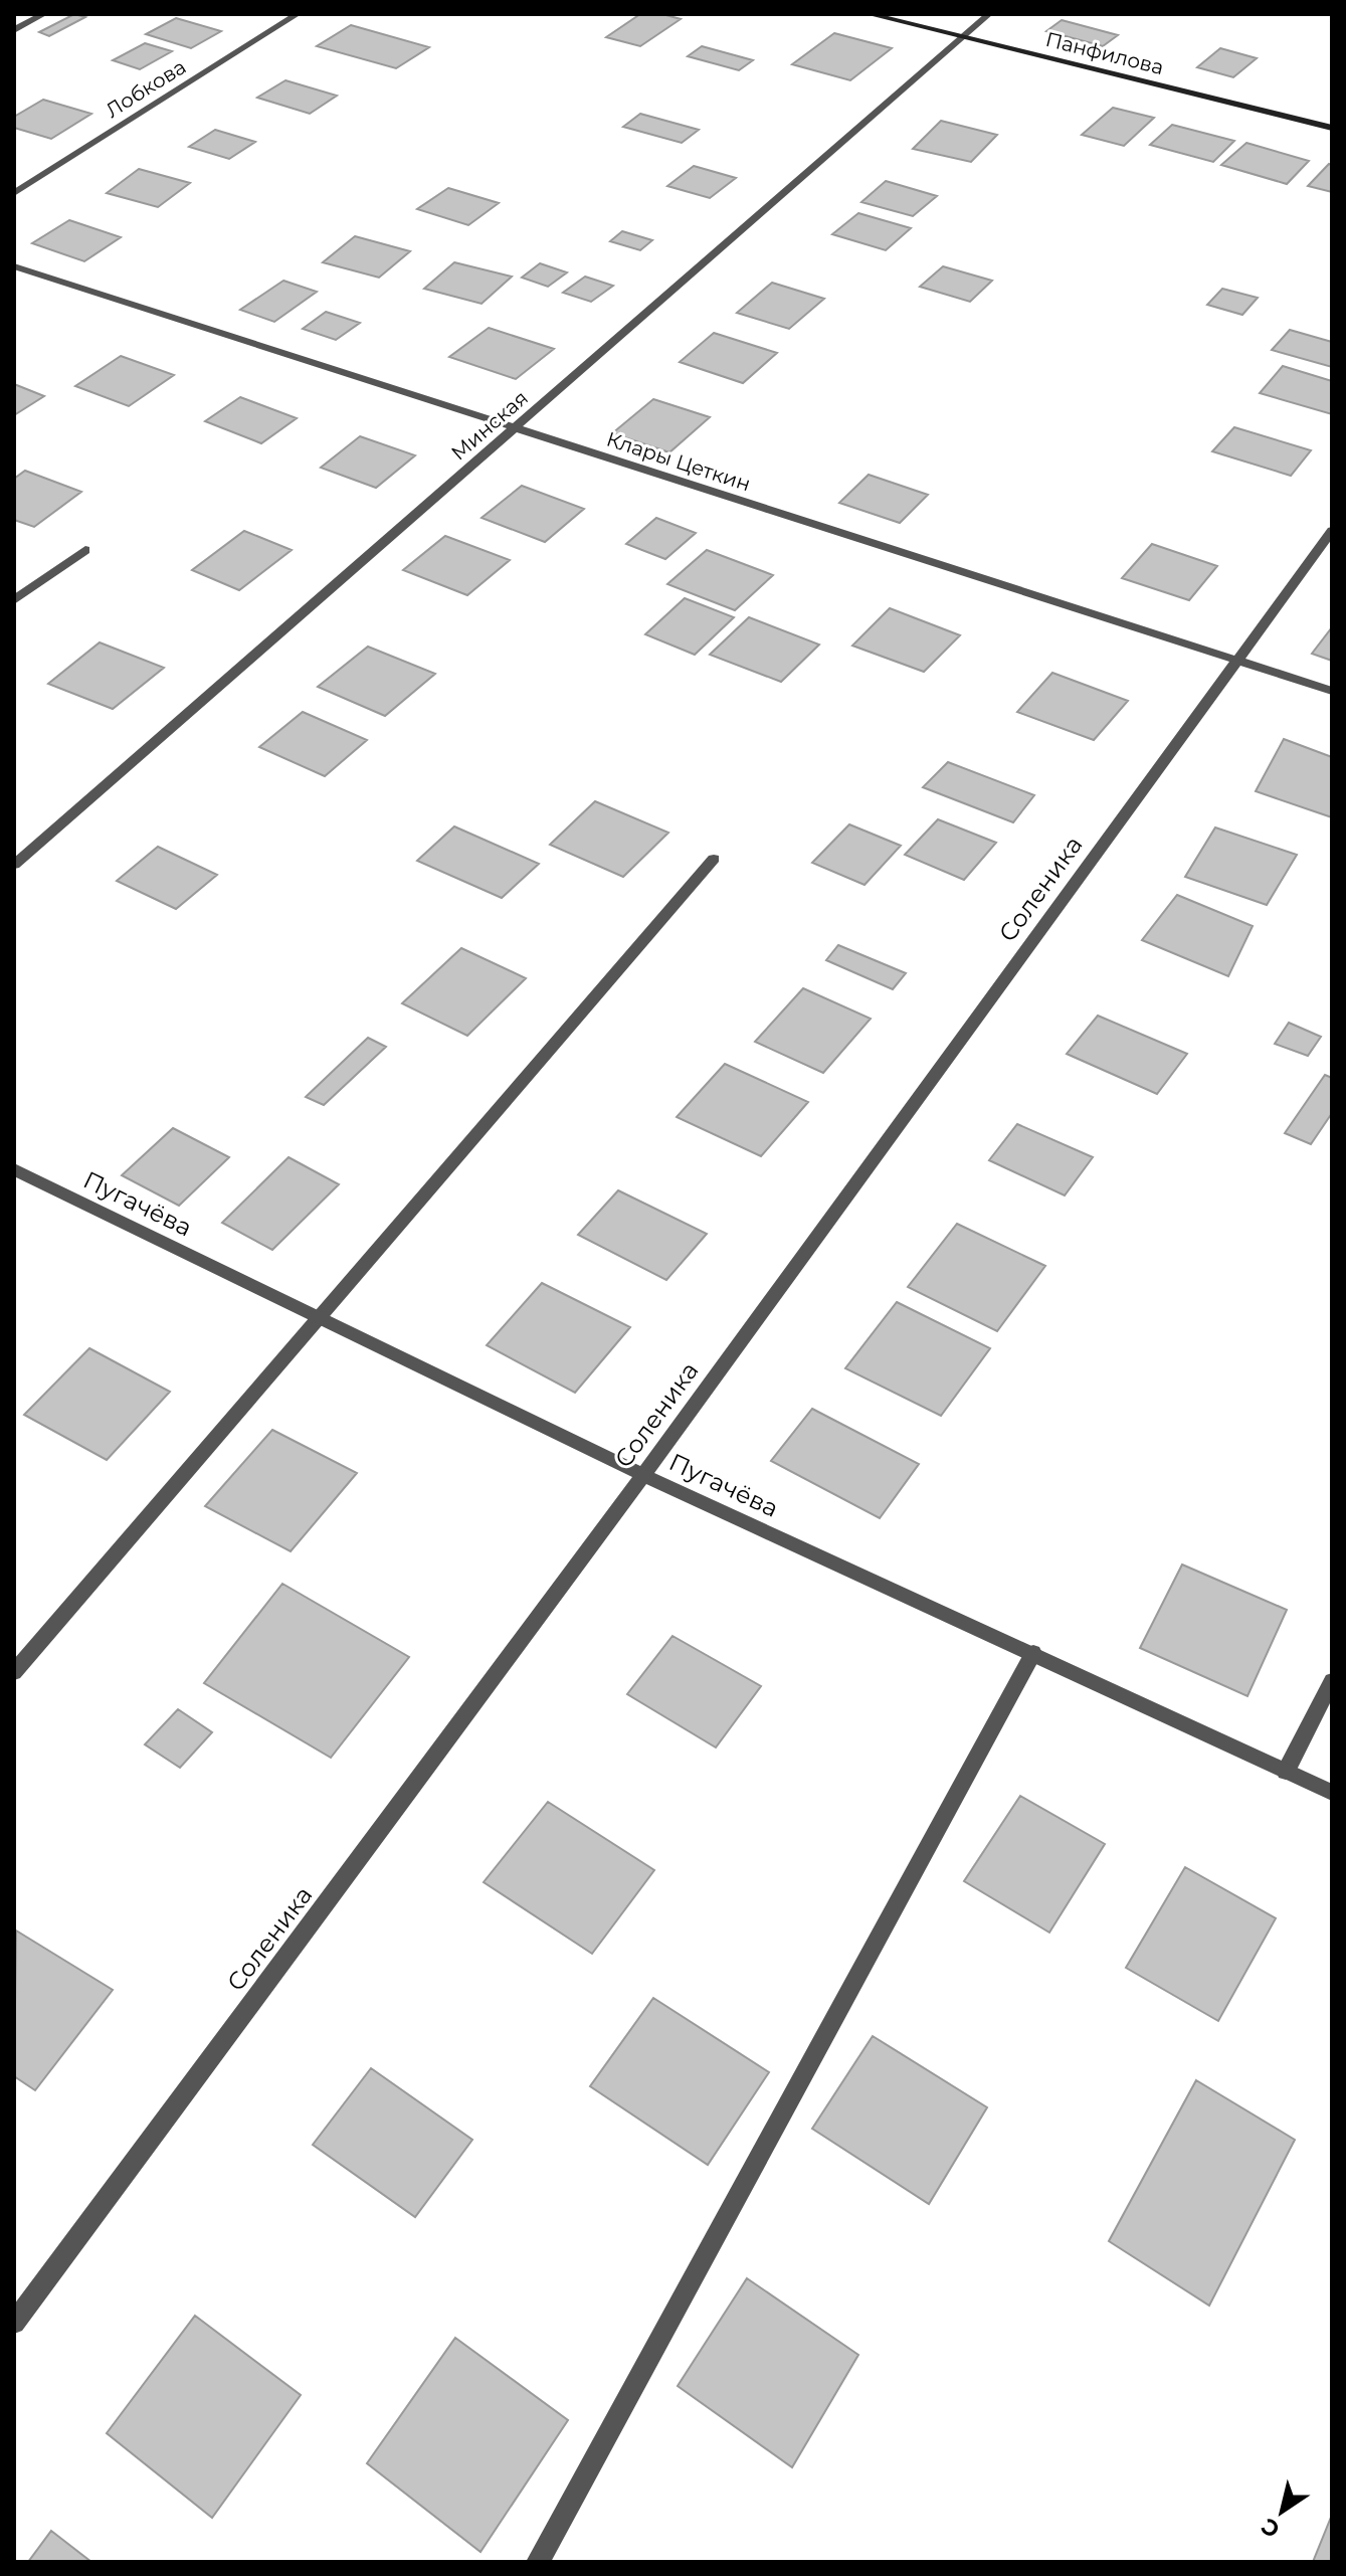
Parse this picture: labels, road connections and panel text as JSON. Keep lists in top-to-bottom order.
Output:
{
  "streets": {
    "street": [
      "Панфилова",
      "Лобкова",
      "Минская",
      "Клары Цеткин",
      "Соленика",
      "Пугачёва"
    ]
  },
  "crossings": [
    ["Панфилова", "Минская"],
    ["Минская", "Клары Цеткин"],
    ["Клары Цеткин", "Соленика"],
    ["Соленика", "Пугачёва"]
  ],
  "north": "bottom left"
}
